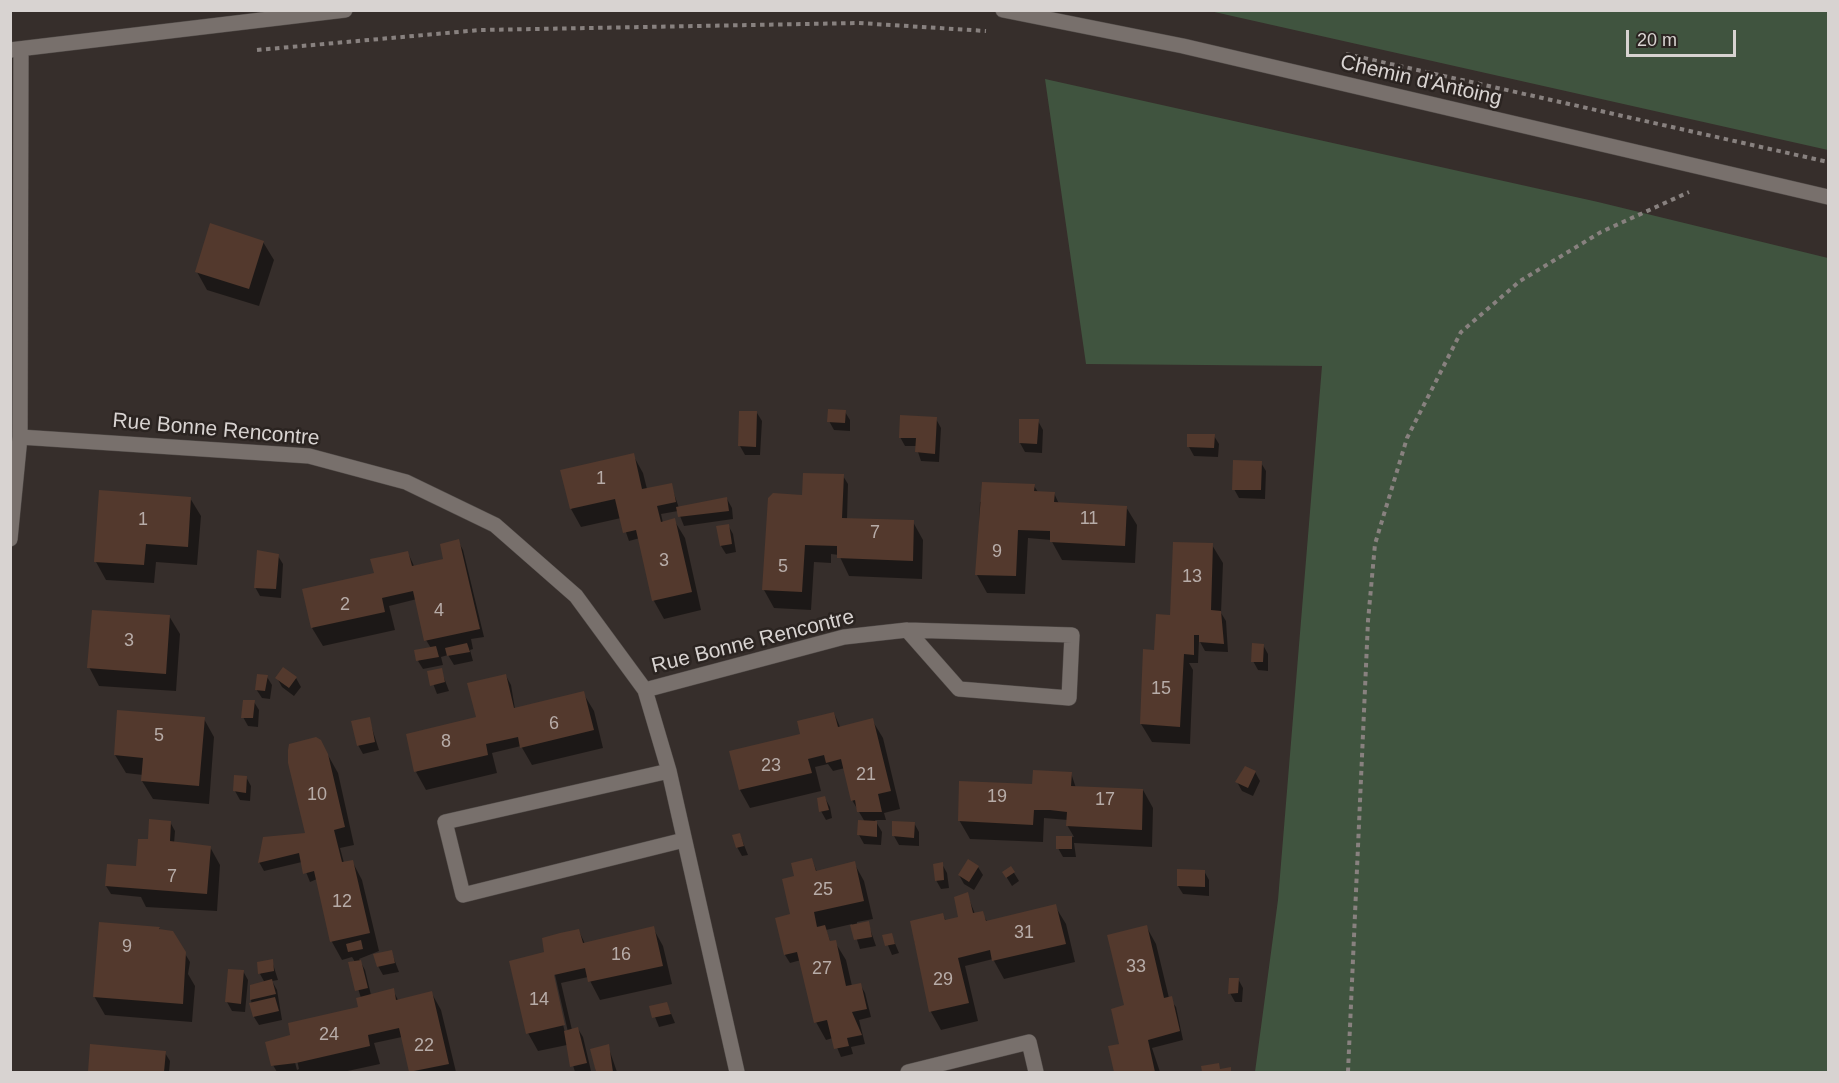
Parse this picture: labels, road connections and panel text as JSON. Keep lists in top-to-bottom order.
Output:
{
  "streets": {
    "street": ["Chemin d'Antoing", "Rue Bonne Rencontre"]
  },
  "house_numbers": [
    "1",
    "11",
    "1",
    "7",
    "9",
    "3",
    "5",
    "13",
    "2",
    "4",
    "3",
    "15",
    "6",
    "5",
    "8",
    "23",
    "21",
    "10",
    "19",
    "17",
    "7",
    "25",
    "12",
    "31",
    "9",
    "16",
    "33",
    "27",
    "29",
    "14",
    "24",
    "22"
  ],
  "scale_bar": "20 m"
}
